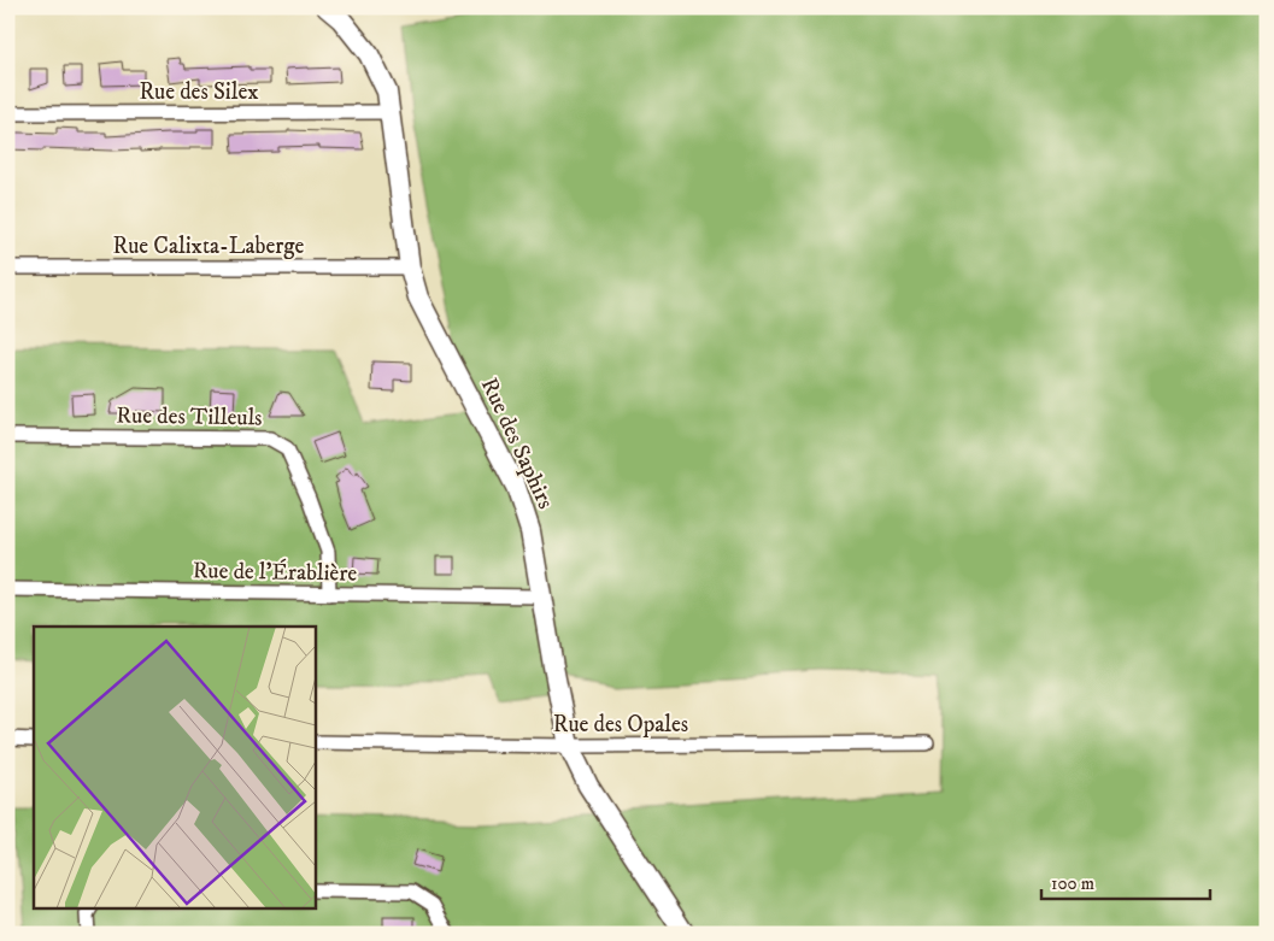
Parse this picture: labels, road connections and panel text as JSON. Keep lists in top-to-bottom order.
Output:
{
  "streets": {
    "street": [
      "Rue des Silex",
      "Rue Calixta-Laberge",
      "Rue des Tilleuls",
      "Rue des Saphirs",
      "Rue de l'Érablière",
      "Rue des Opales"
    ]
  },
  "crossings": [
    ["Rue des Silex", "Rue des Saphirs"],
    ["Rue Calixta-Laberge", "Rue des Saphirs"],
    ["Rue des Tilleuls", "Rue de l'Érablière"],
    ["Rue des Saphirs", "Rue de l'Érablière"],
    ["Rue des Saphirs", "Rue des Opales"]
  ],
  "scale_bar": "100 m"
}
